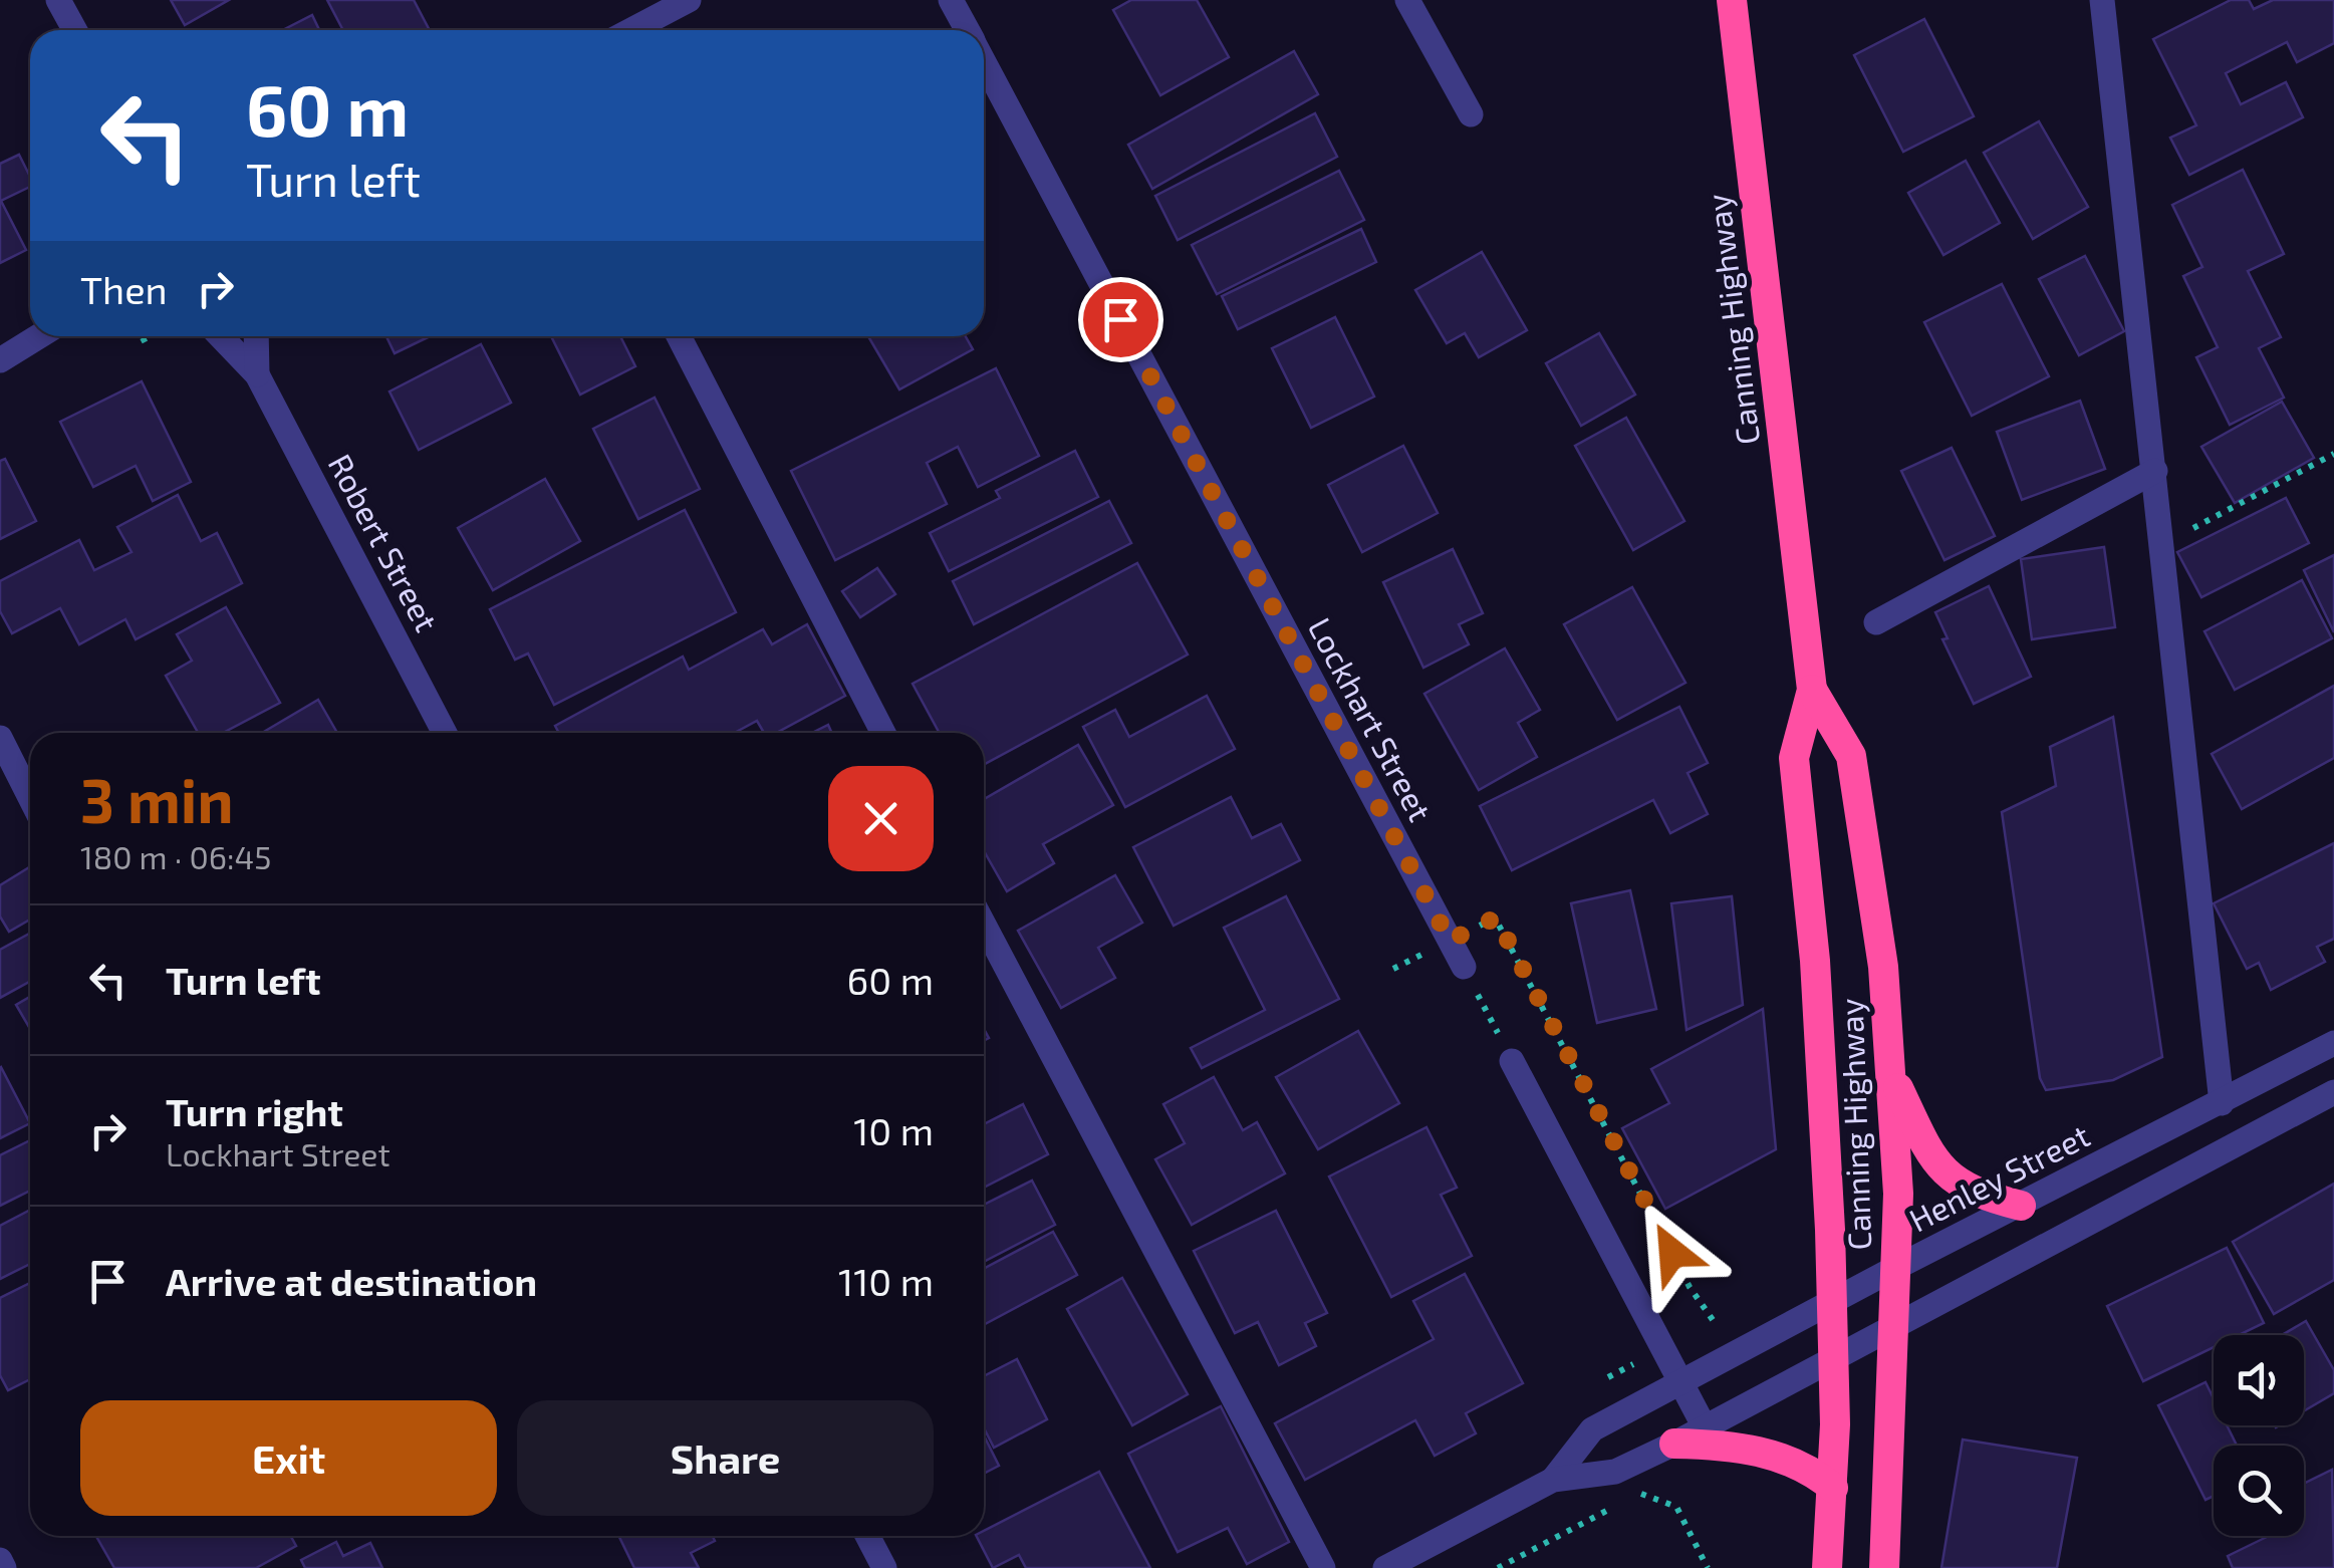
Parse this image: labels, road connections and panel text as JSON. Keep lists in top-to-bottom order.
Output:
{
  "streets": {
    "highway": ["Canning Highway"],
    "street": ["Robert Street", "Lockhart Street", "Henley Street"]
  },
  "crossings": [
    ["Canning Highway", "Henley Street"]
  ],
  "page": {
    "turn": ["60 m", "Turn left"],
    "then": "Then",
    "heading": ["3 min", "180 m · 06:45"],
    "list": [
      {
        "name": "Turn left",
        "value": "60 m"
      },
      {
        "name": "Turn right",
        "note": "Lockhart Street",
        "value": "10 m"
      },
      {
        "name": "Arrive at destination",
        "value": "110 m"
      }
    ],
    "buttons": ["Exit", "Share"]
  }
}
